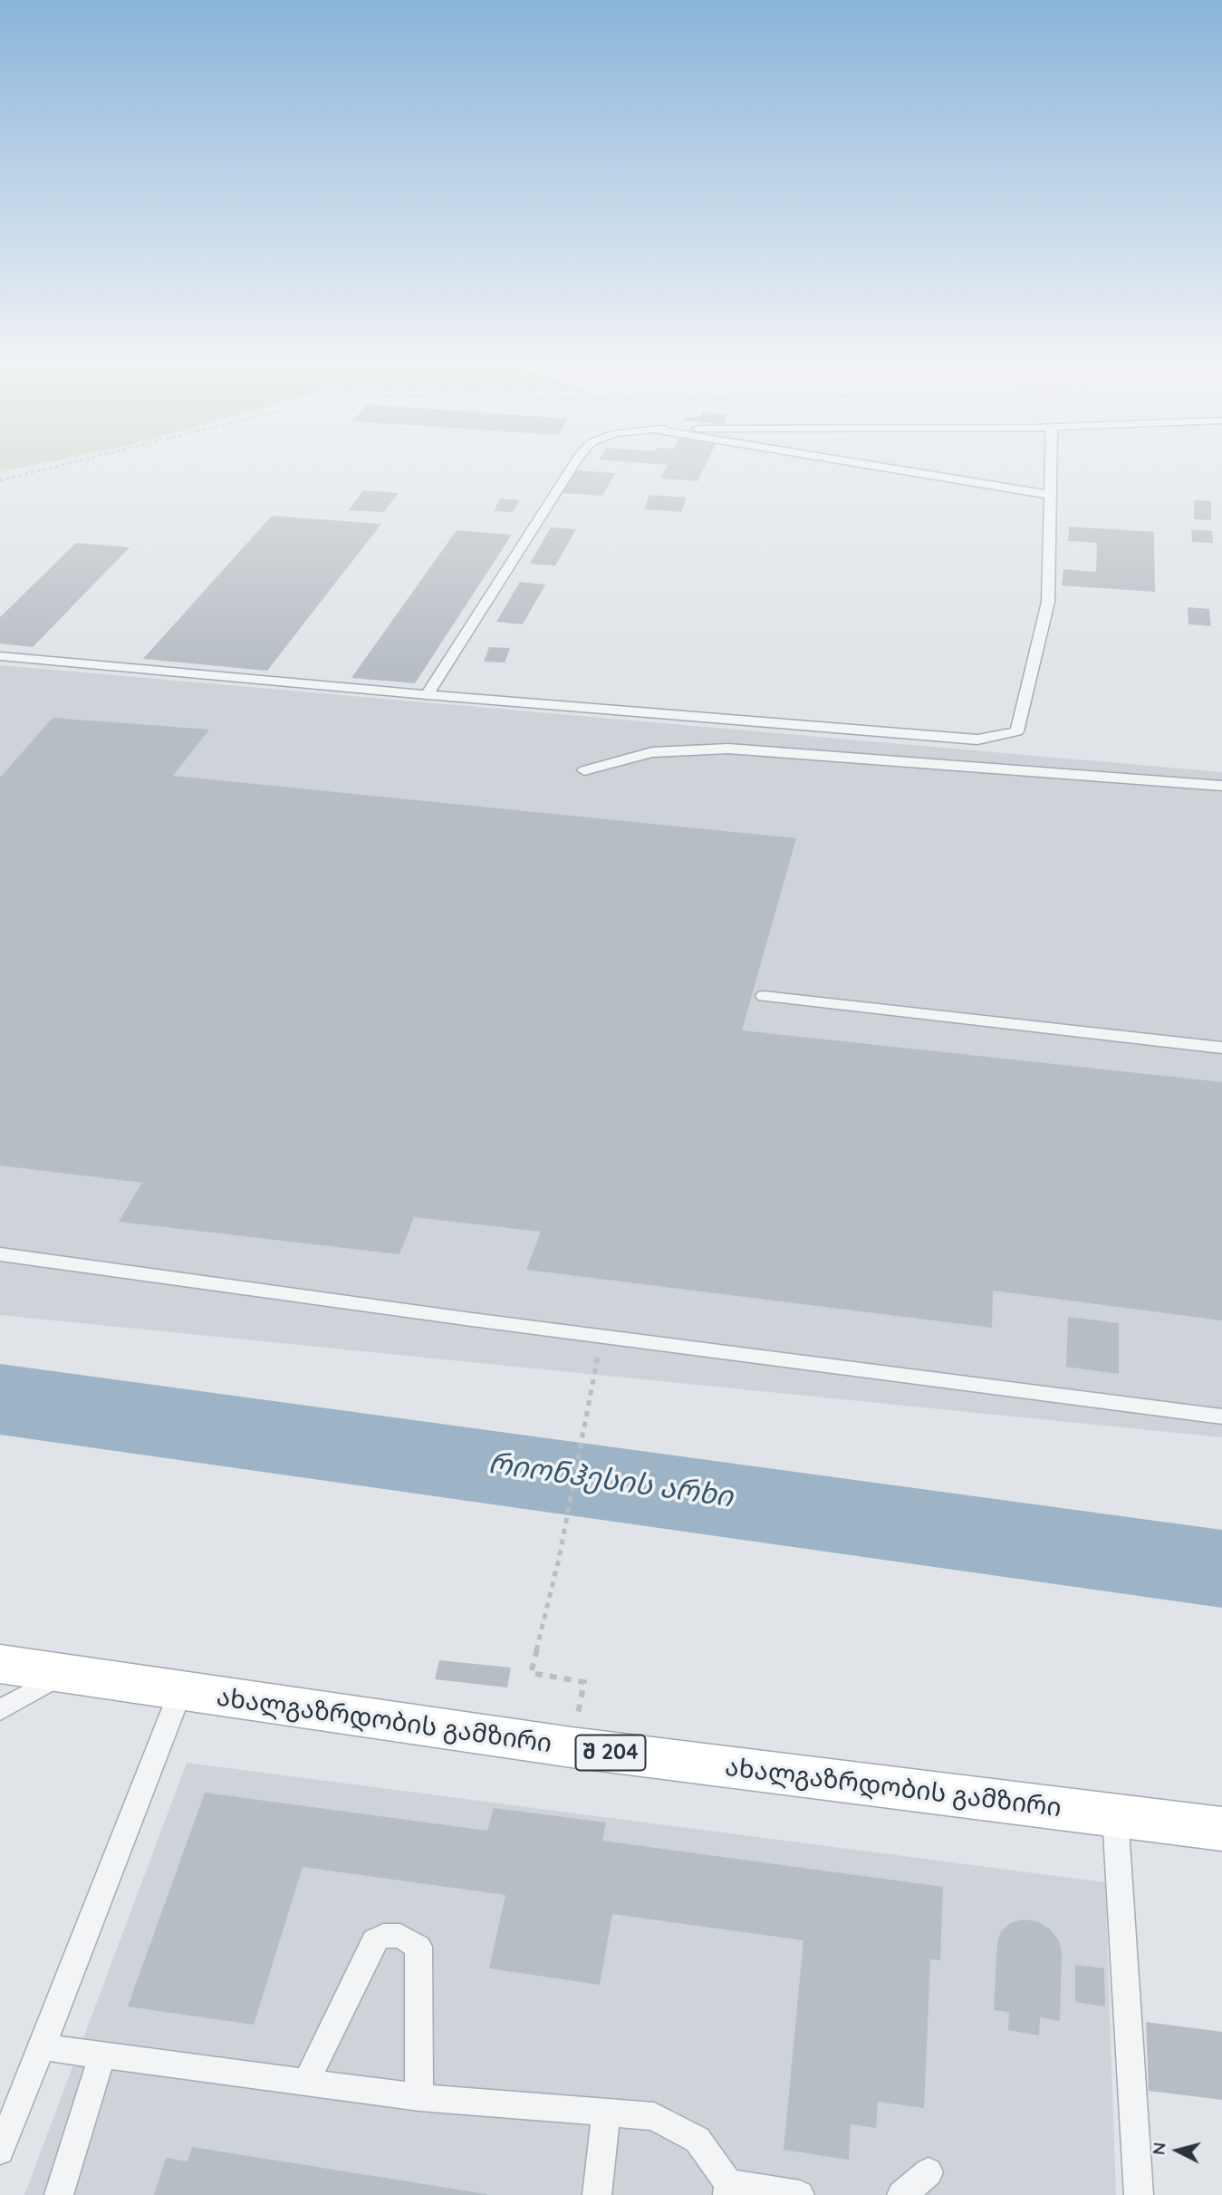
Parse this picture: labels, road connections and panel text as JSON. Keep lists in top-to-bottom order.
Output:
{
  "streets": {
    "main road": ["ახალგაზრდობის გამზირი", "შ 204"]
  },
  "water": ["რიონჰესის არხი"],
  "north": "left"
}
